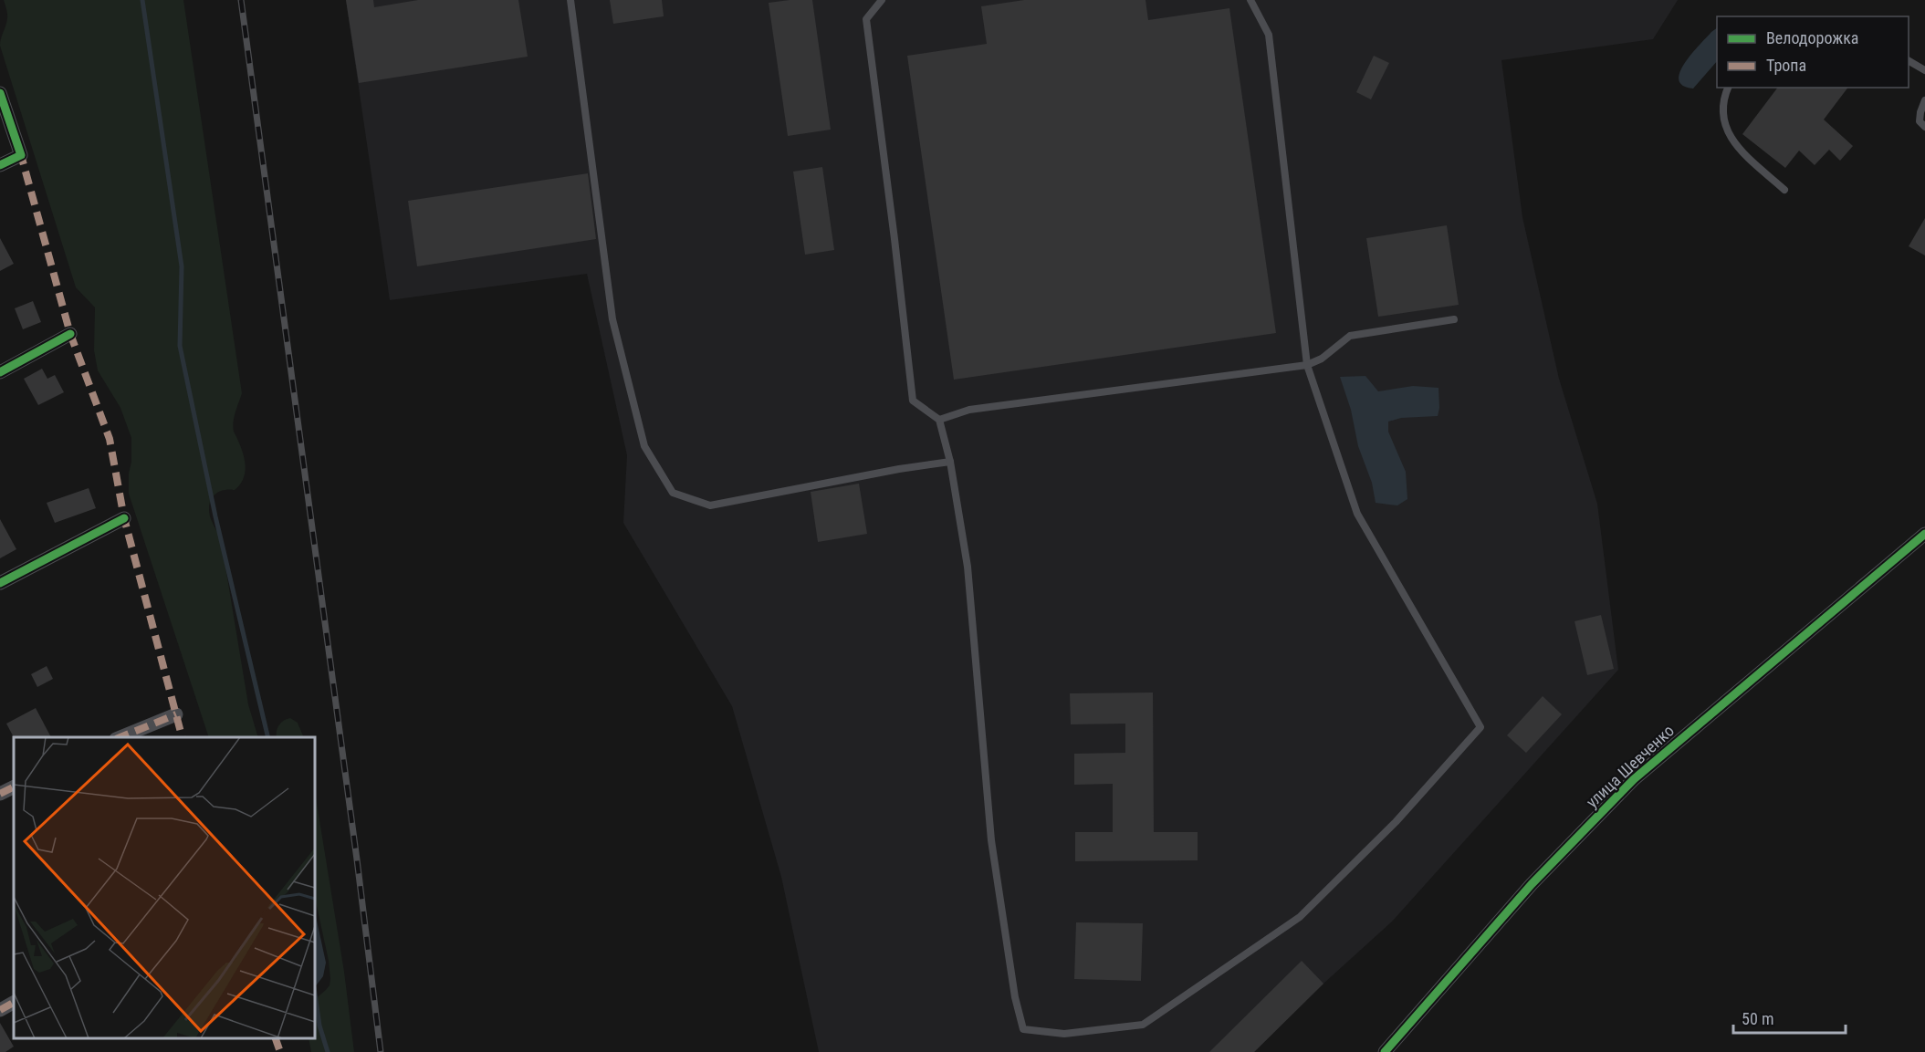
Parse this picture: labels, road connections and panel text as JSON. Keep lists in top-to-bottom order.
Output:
{
  "streets": {
    "street": ["улица Шевченко"]
  },
  "legend": ["Велодорожка", "Тропа"],
  "scale_bar": "50 m"
}
